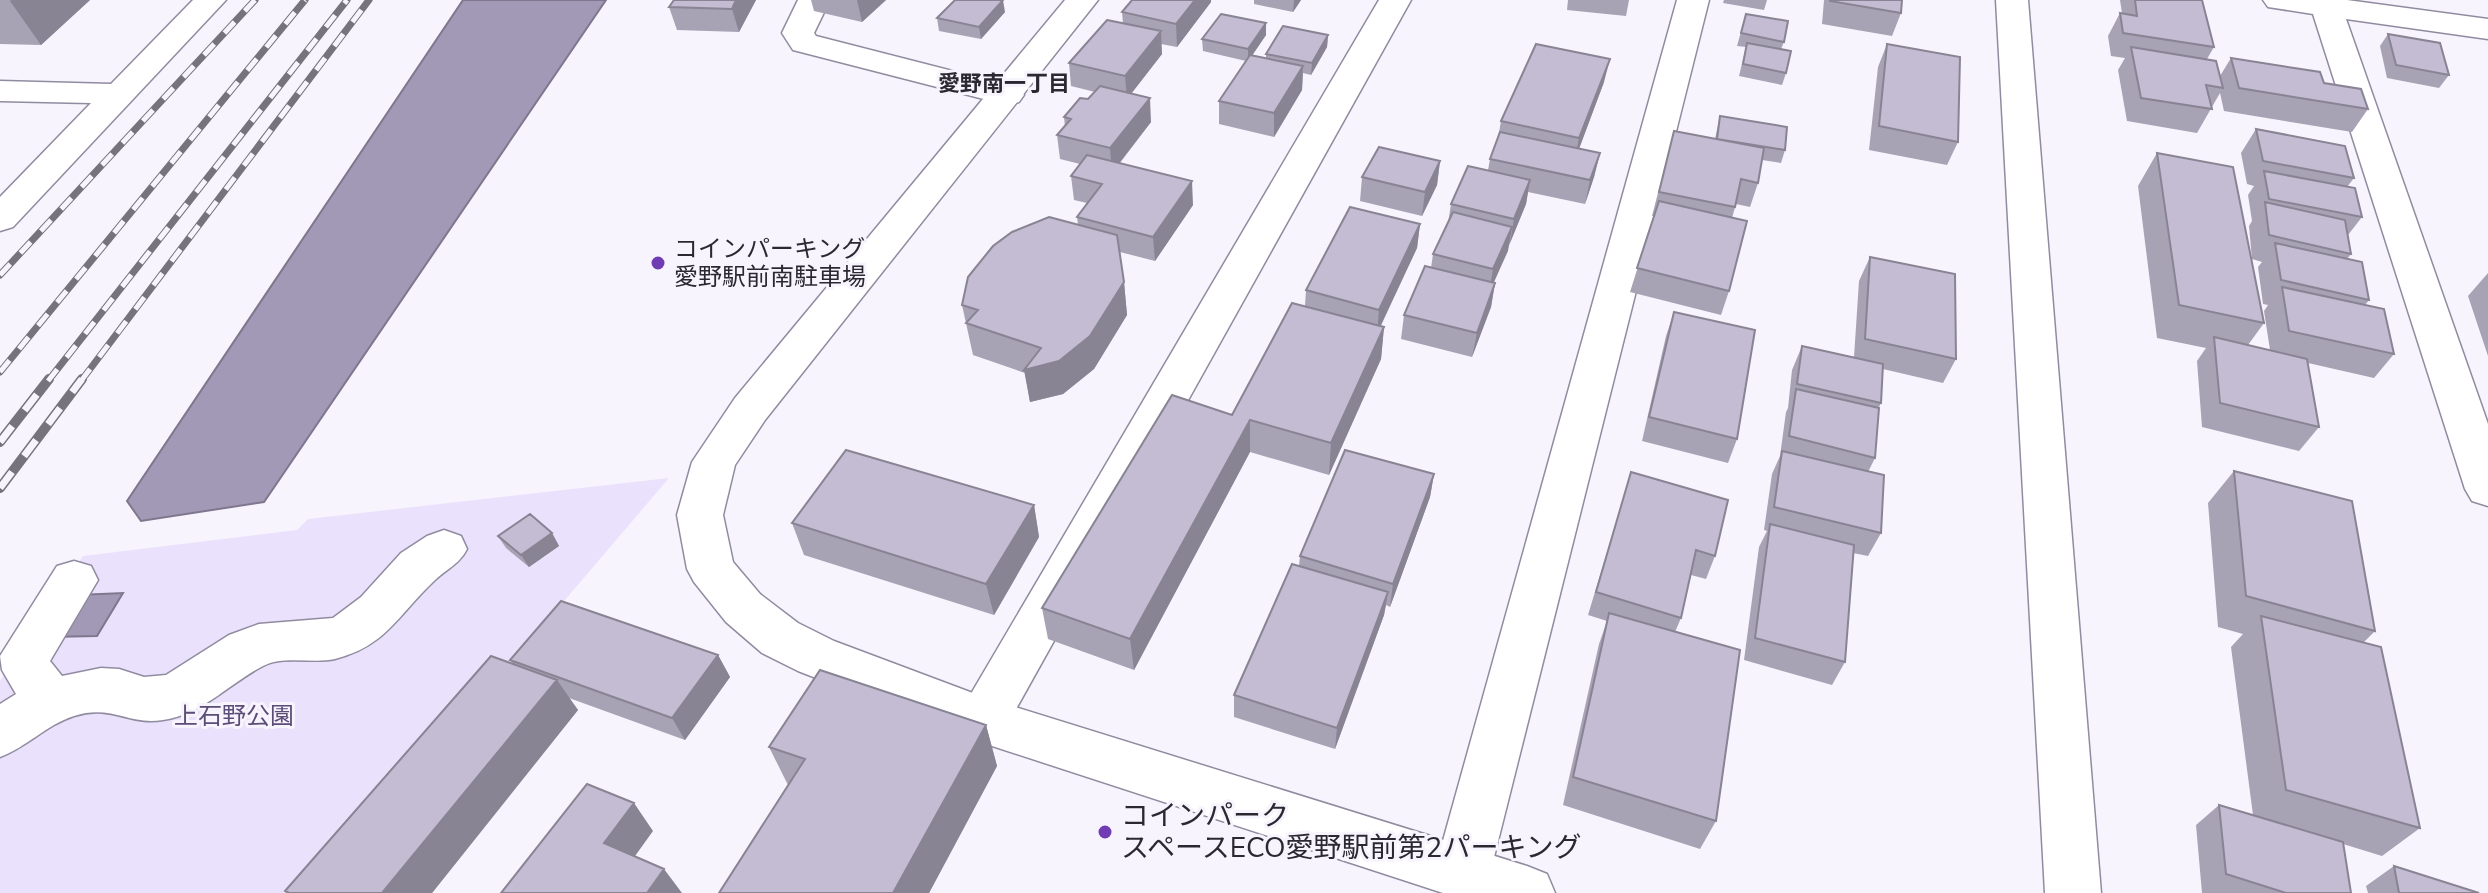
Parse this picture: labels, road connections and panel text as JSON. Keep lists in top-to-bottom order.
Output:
{
  "districts": ["愛野南一丁目"],
  "parks": ["上石野公園"],
  "places": ["コインパーキング 愛野駅前南駐車場", "コインパーク スペースECO愛野駅前第2パーキング"]
}
